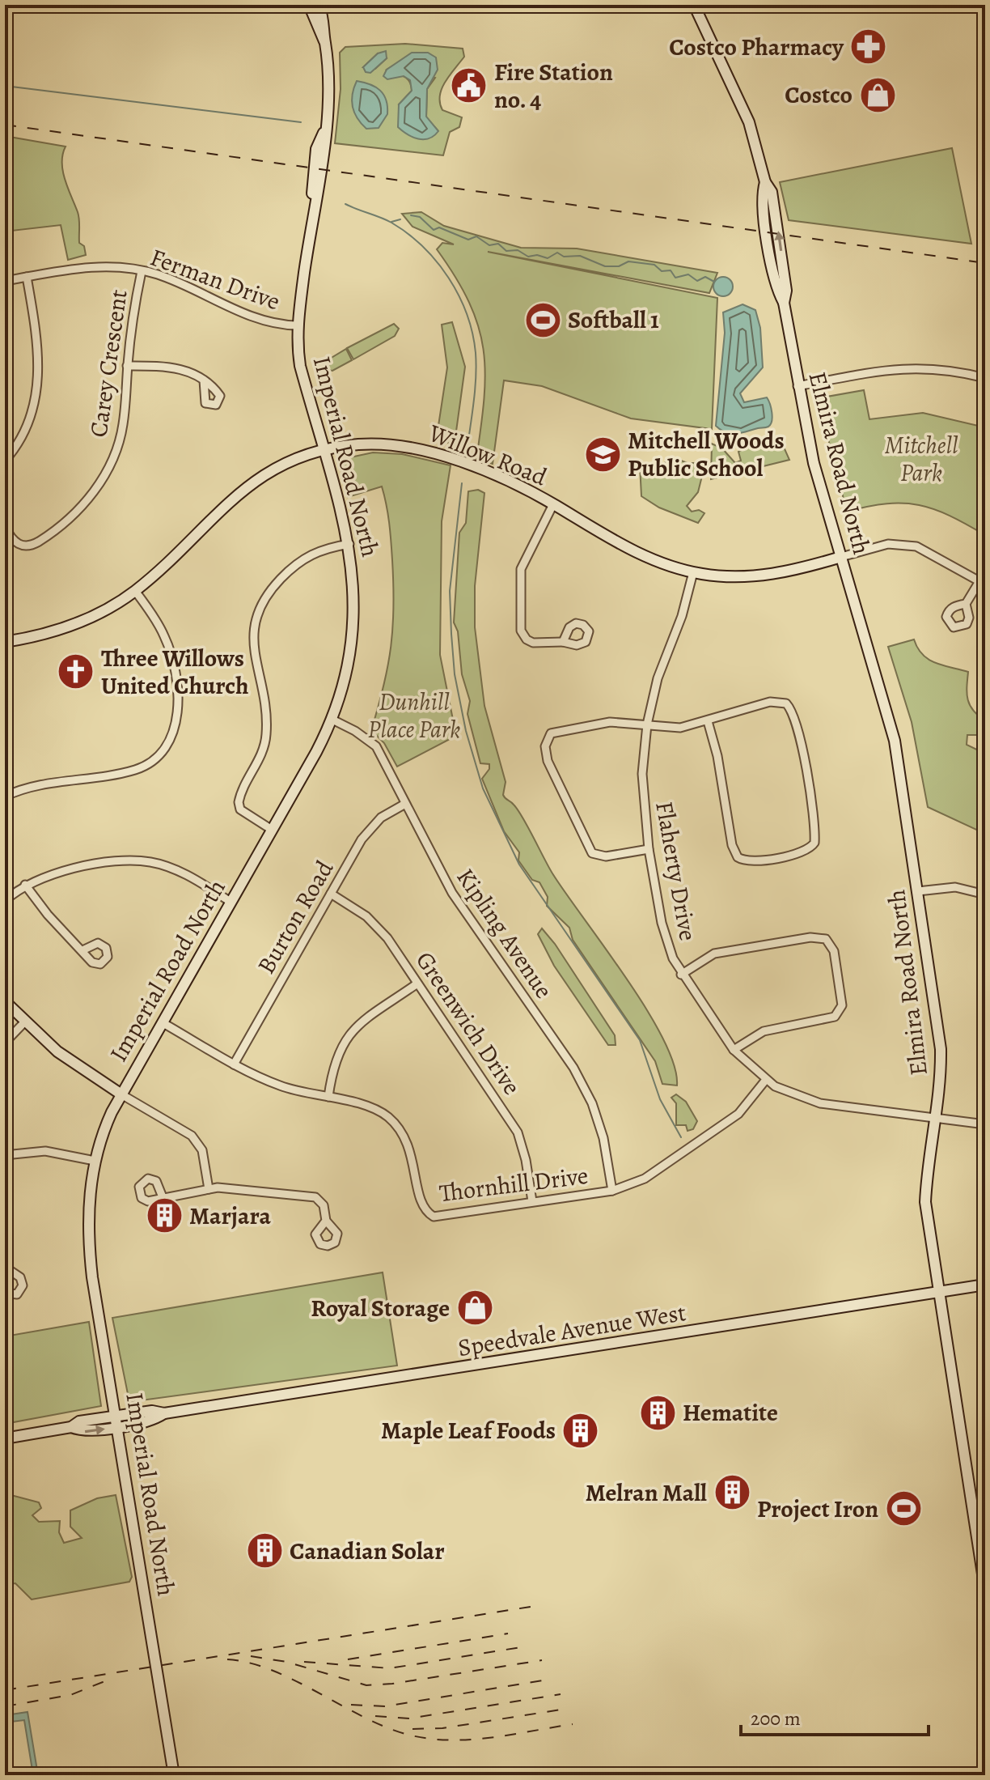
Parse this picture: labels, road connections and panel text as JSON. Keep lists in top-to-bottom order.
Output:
{
  "streets": {
    "street": [
      "Ferman Drive",
      "Carey Crescent",
      "Willow Road",
      "Imperial Road North",
      "Elmira Road North",
      "Flaherty Drive",
      "Burton Road",
      "Kipling Avenue",
      "Greenwich Drive",
      "Thornhill Drive",
      "Speedvale Avenue West"
    ]
  },
  "crossings": [
    ["Ferman Drive", "Carey Crescent"],
    ["Ferman Drive", "Imperial Road North"],
    ["Willow Road", "Imperial Road North"],
    ["Willow Road", "Elmira Road North"],
    ["Willow Road", "Flaherty Drive"],
    ["Imperial Road North", "Kipling Avenue"],
    ["Imperial Road North", "Thornhill Drive"],
    ["Imperial Road North", "Speedvale Avenue West"],
    ["Elmira Road North", "Flaherty Drive"],
    ["Elmira Road North", "Speedvale Avenue West"],
    ["Flaherty Drive", "Thornhill Drive"],
    ["Burton Road", "Kipling Avenue"],
    ["Burton Road", "Greenwich Drive"],
    ["Burton Road", "Thornhill Drive"],
    ["Kipling Avenue", "Thornhill Drive"],
    ["Greenwich Drive", "Thornhill Drive"]
  ],
  "parks": ["Mitchell Park", "Dunhill Place Park"],
  "places": {
    "pharmacy": ["Costco Pharmacy"],
    "public building": ["Fire Station no. 4"],
    "shop": ["Costco", "Royal Storage"],
    "sports": ["Softball 1", "Project Iron"],
    "school or university": ["Mitchell Woods Public School"],
    "church": ["Three Willows United Church"],
    "building": [
      "Marjara",
      "Hematite",
      "Maple Leaf Foods",
      "Melran Mall",
      "Canadian Solar"
    ]
  },
  "scale_bar": "200 m"
}
